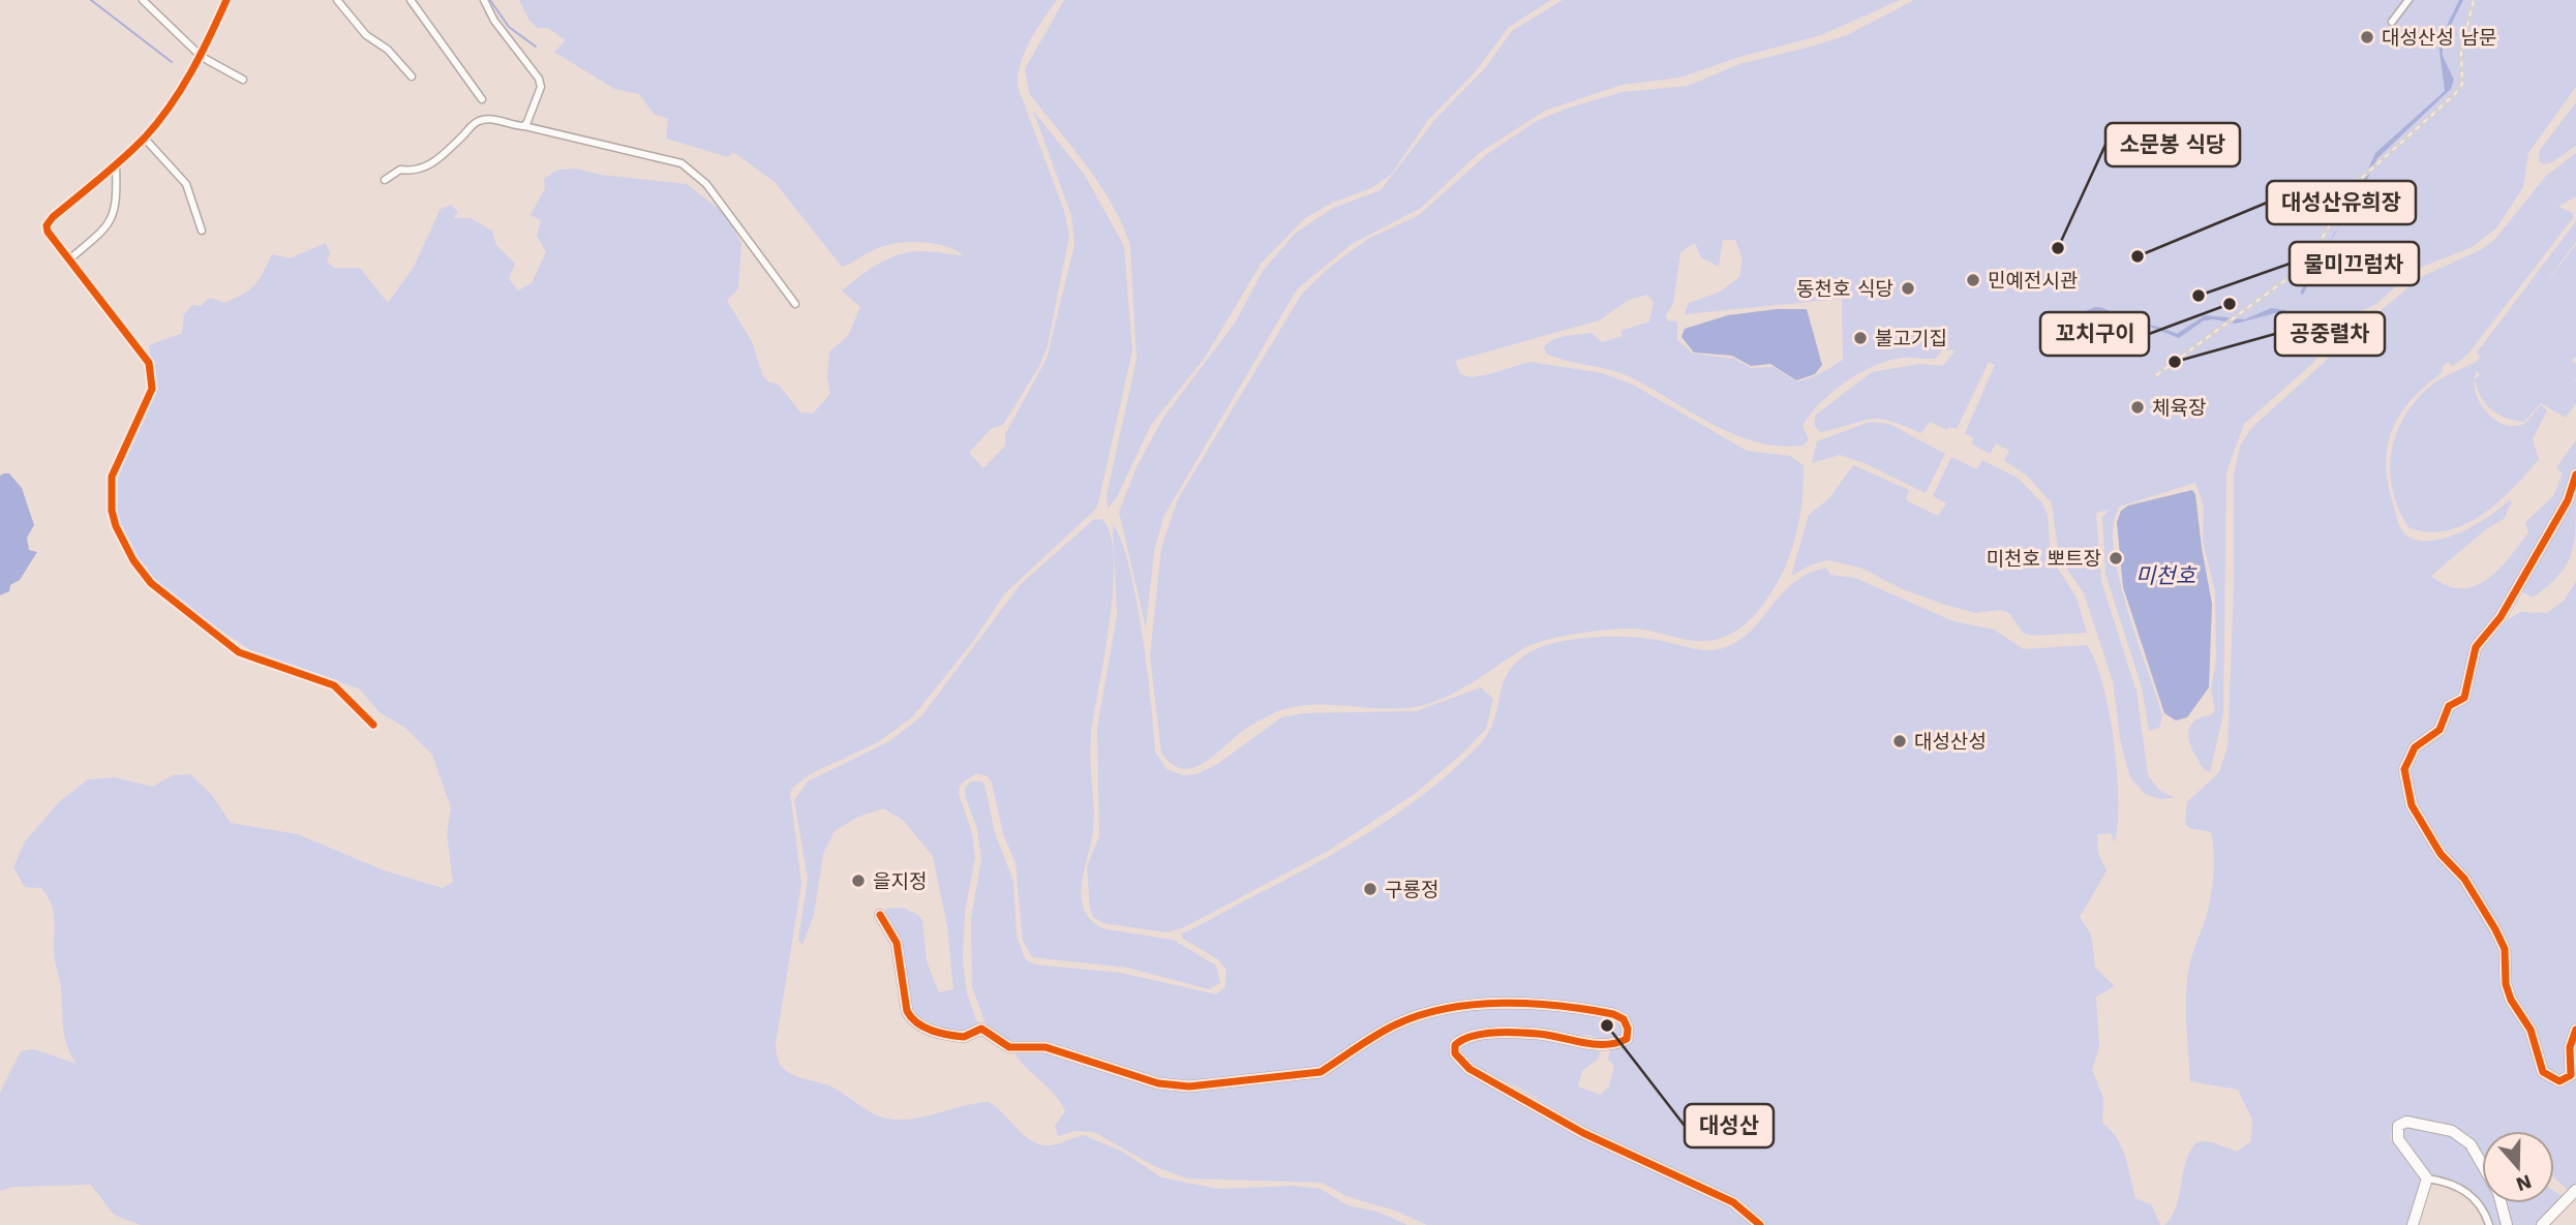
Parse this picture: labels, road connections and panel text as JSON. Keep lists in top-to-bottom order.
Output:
{
  "water": ["미천호"],
  "places": [
    "대성산성 남문",
    "소문봉 식당",
    "대성산유희장",
    "민예전시관",
    "동천호 식당",
    "물미끄럼차",
    "꼬치구이",
    "불고기집",
    "공중렬차",
    "체육장",
    "미천호 뽀트장",
    "대성산성",
    "을지정",
    "구룡정",
    "대성산"
  ],
  "north": "bottom"
}
